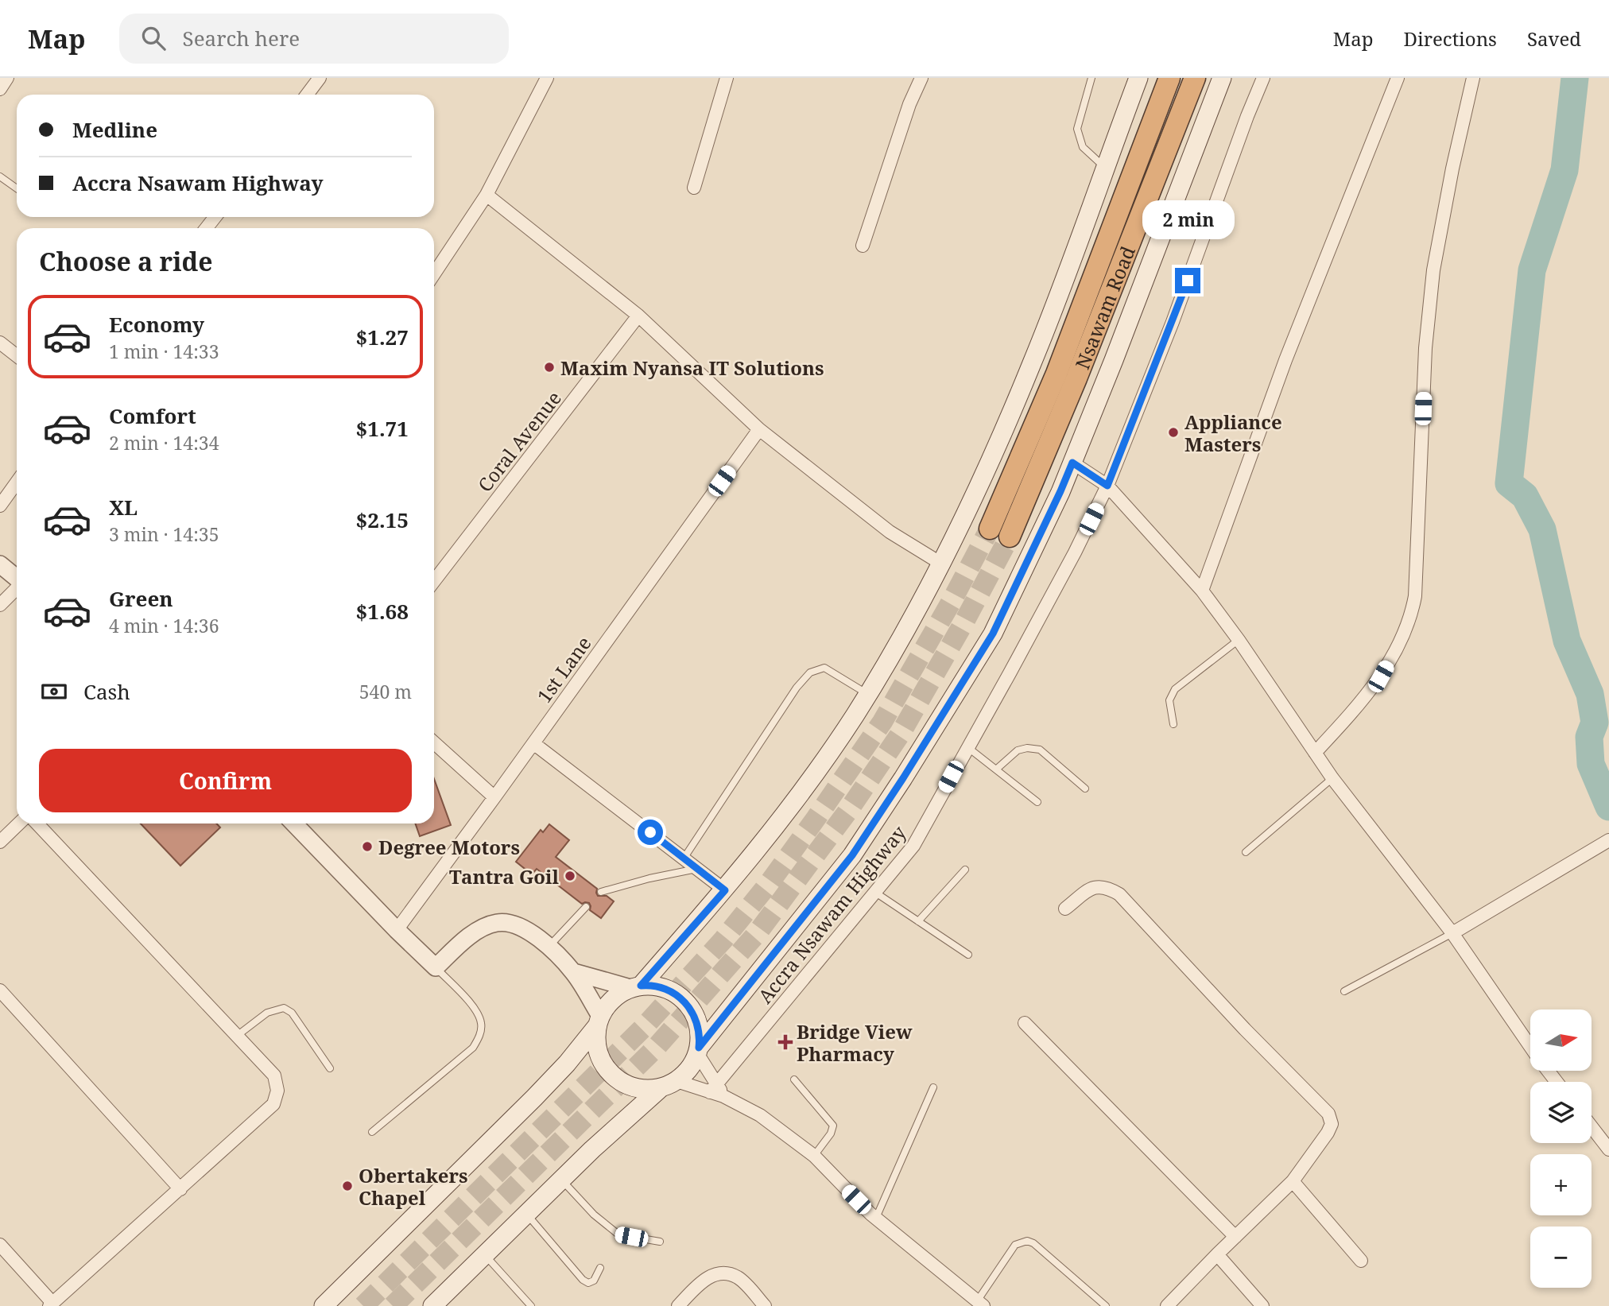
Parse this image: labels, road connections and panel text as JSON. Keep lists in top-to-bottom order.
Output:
{
  "streets": {
    "highway": ["Nsawam Road"],
    "street": ["Coral Avenue", "1st Lane", "Accra Nsawam Highway"]
  },
  "places": {
    "other": [
      "Maxim Nyansa IT Solutions",
      "Appliance Masters",
      "Degree Motors",
      "Tantra Goil",
      "Obertakers Chapel"
    ],
    "health": ["Bridge View Pharmacy"]
  },
  "north": "right",
  "page": {
    "header": "Map",
    "search": "Search here",
    "nav": ["Map", "Directions", "Saved"],
    "banner": ["Medline", "Accra Nsawam Highway"],
    "bubble": "2 min",
    "heading": "Choose a ride",
    "list": [
      {
        "name": "Economy",
        "note": "1 min · 14:33",
        "value": "$1.27"
      },
      {
        "name": "Comfort",
        "note": "2 min · 14:34",
        "value": "$1.71"
      },
      {
        "name": "XL",
        "note": "3 min · 14:35",
        "value": "$2.15"
      },
      {
        "name": "Green",
        "note": "4 min · 14:36",
        "value": "$1.68"
      }
    ],
    "pay": ["Cash", "540 m"],
    "buttons": "Confirm",
    "map_buttons": ["+", "−"]
  }
}
